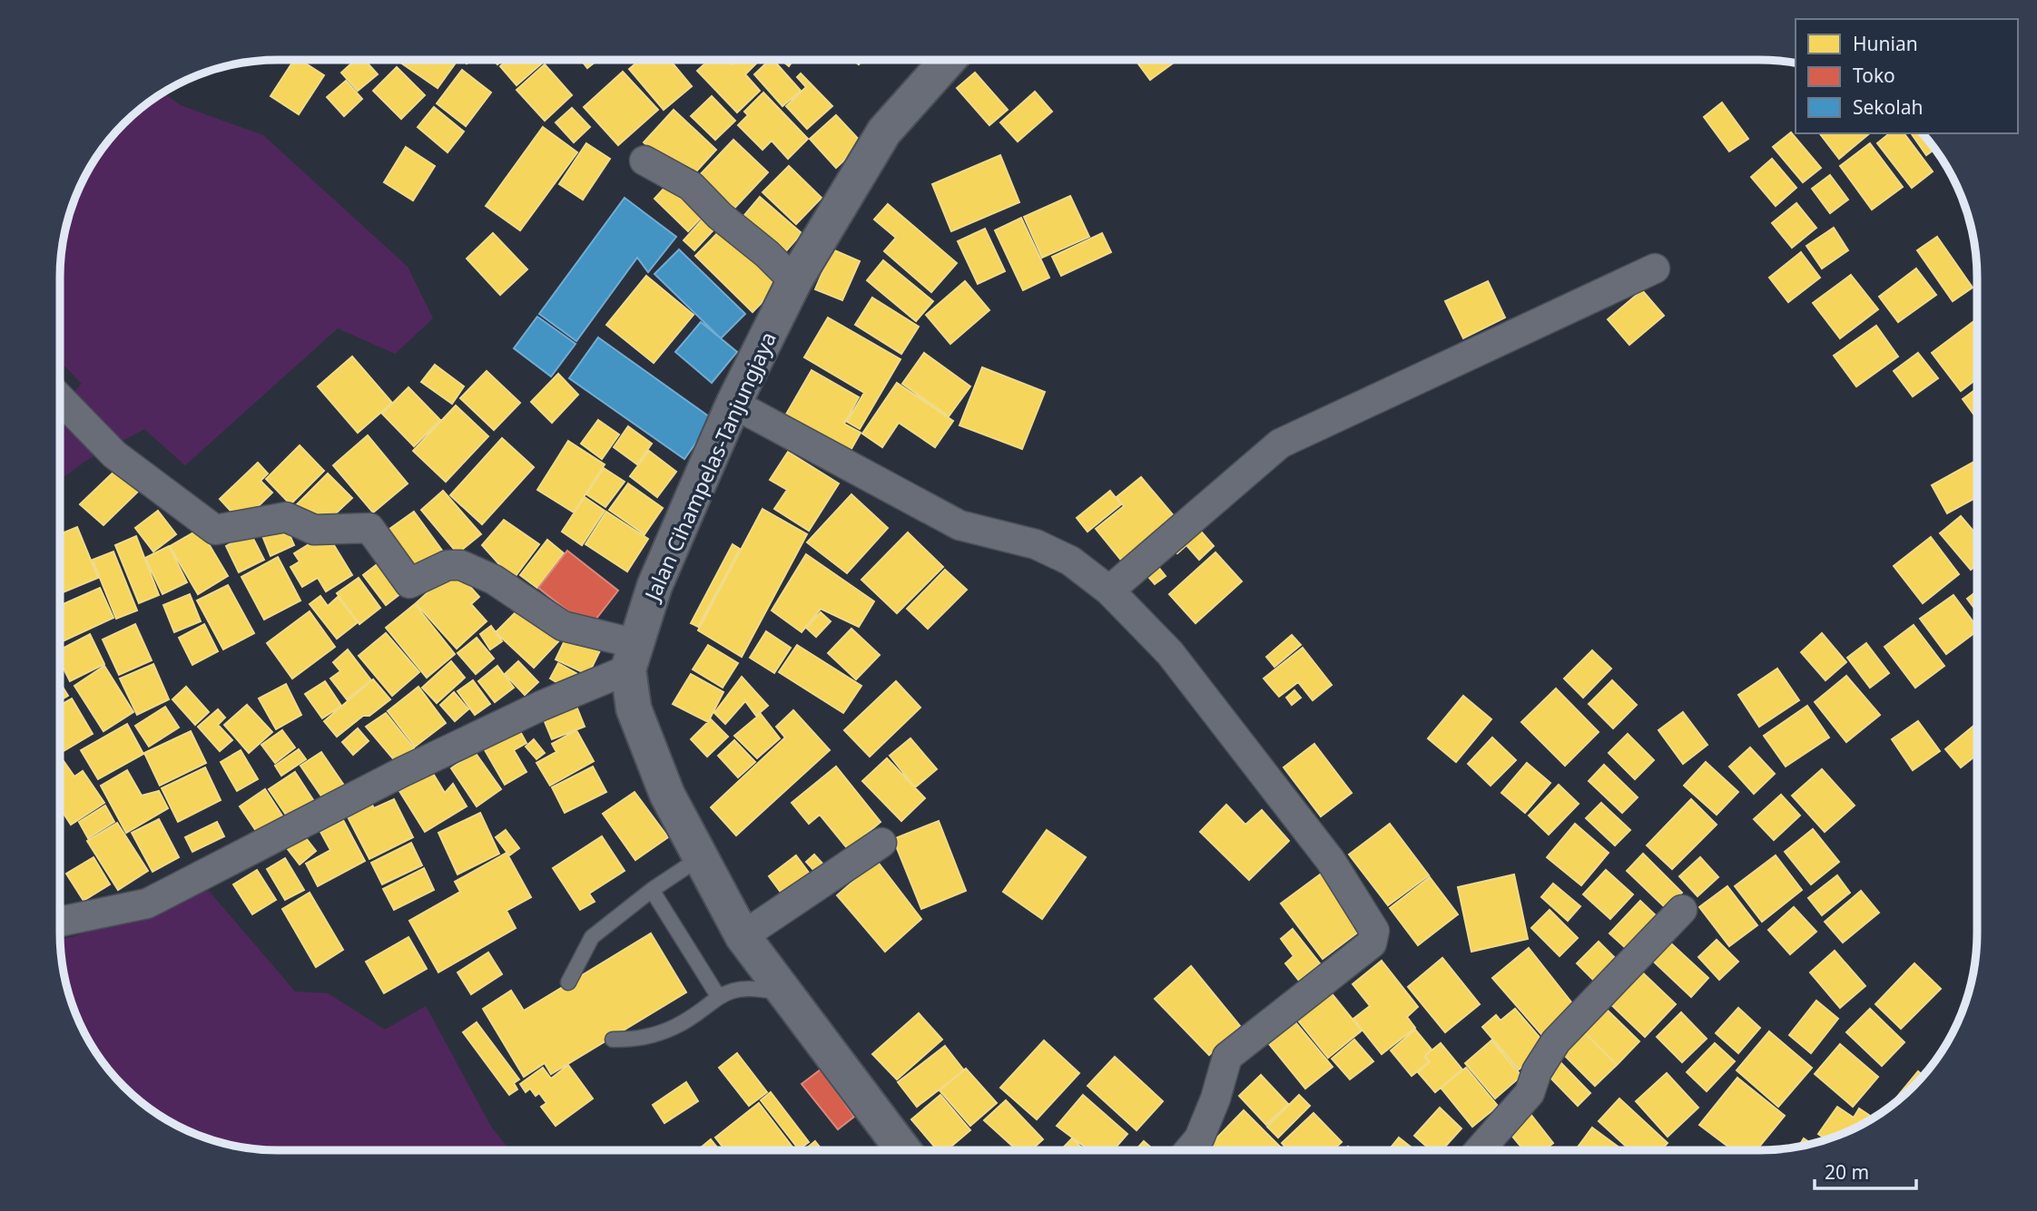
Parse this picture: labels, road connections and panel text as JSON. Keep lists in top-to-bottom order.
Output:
{
  "streets": {
    "main road": ["Jalan Cihampelas-Tanjungjaya"]
  },
  "legend": ["Hunian", "Toko", "Sekolah"],
  "scale_bar": "20 m"
}
